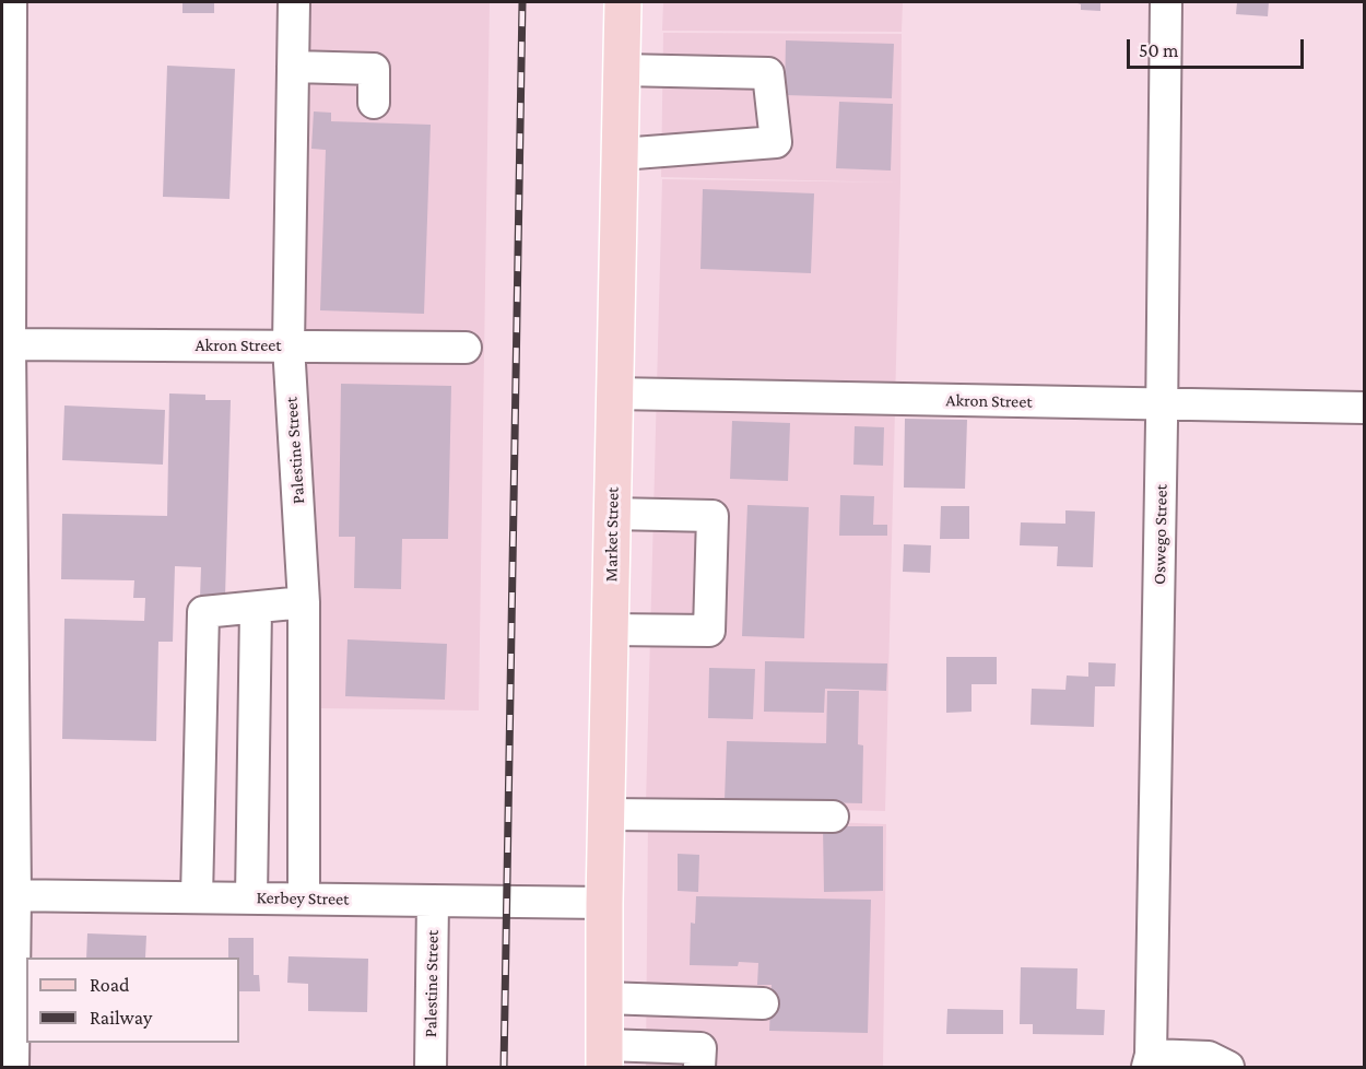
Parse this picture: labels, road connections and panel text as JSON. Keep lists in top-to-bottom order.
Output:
{
  "streets": {
    "main road": ["Market Street"],
    "street": [
      "Akron Street",
      "Palestine Street",
      "Oswego Street",
      "Kerbey Street"
    ]
  },
  "crossings": [
    ["Akron Street", "Palestine Street"],
    ["Akron Street", "Market Street"],
    ["Akron Street", "Oswego Street"],
    ["Palestine Street", "Kerbey Street"],
    ["Market Street", "Kerbey Street"]
  ],
  "legend": ["Road", "Railway"],
  "scale_bar": "50 m"
}
